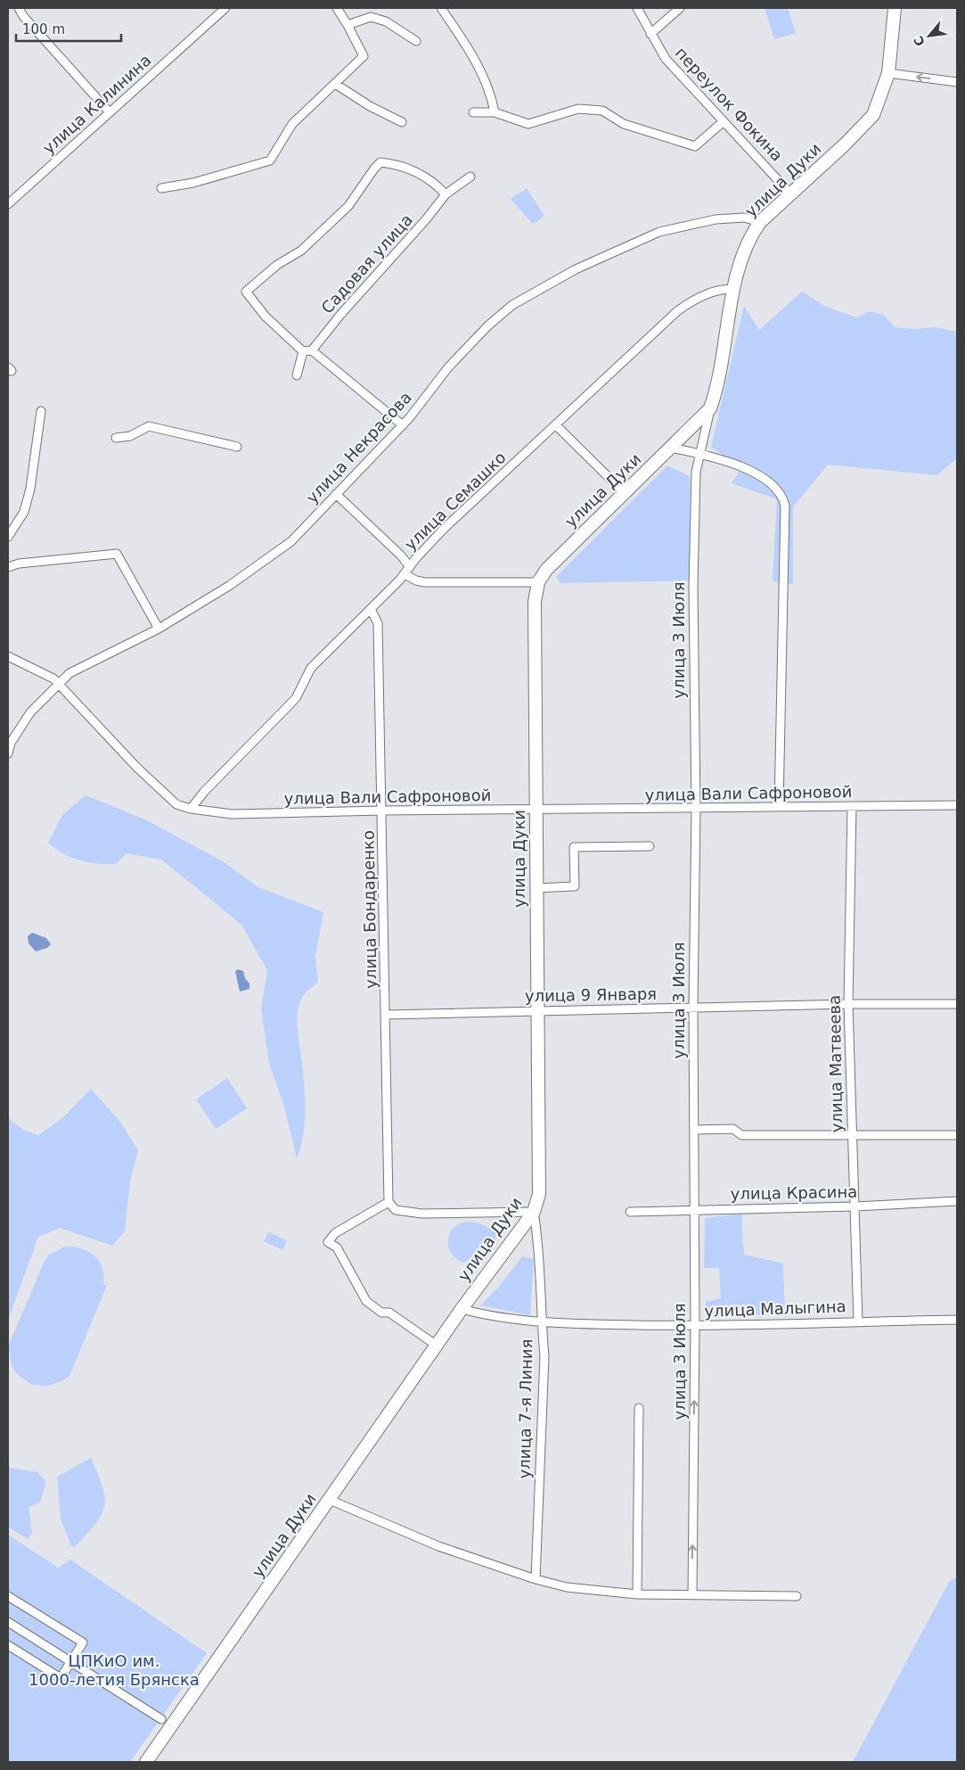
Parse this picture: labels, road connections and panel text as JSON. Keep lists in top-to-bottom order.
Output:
{
  "streets": {
    "main road": ["улица Дуки"],
    "street": [
      "улица Калинина",
      "переулок Фокина",
      "Садовая улица",
      "улица Некрасова",
      "улица Семашко",
      "улица 3 Июля",
      "улица Вали Сафроновой",
      "улица Бондаренко",
      "улица 9 Января",
      "улица Матвеева",
      "улица Красина",
      "улица Малыгина",
      "улица 7-я Линия"
    ]
  },
  "crossings": [
    ["переулок Фокина", "улица Дуки"],
    ["улица Дуки", "улица Некрасова"],
    ["улица Дуки", "улица Семашко"],
    ["улица Дуки", "улица 3 Июля"],
    ["улица Дуки", "улица Вали Сафроновой"],
    ["улица Дуки", "улица 9 Января"],
    ["улица Дуки", "улица Малыгина"],
    ["улица Дуки", "улица 7-я Линия"],
    ["улица Некрасова", "улица Вали Сафроновой"],
    ["улица Семашко", "улица Вали Сафроновой"],
    ["улица Семашко", "улица Бондаренко"],
    ["улица 3 Июля", "улица Вали Сафроновой"],
    ["улица 3 Июля", "улица 9 Января"],
    ["улица 3 Июля", "улица Красина"],
    ["улица 3 Июля", "улица Малыгина"],
    ["улица Вали Сафроновой", "улица Бондаренко"],
    ["улица Вали Сафроновой", "улица Матвеева"],
    ["улица Бондаренко", "улица 9 Января"],
    ["улица 9 Января", "улица Матвеева"],
    ["улица Матвеева", "улица Красина"],
    ["улица Матвеева", "улица Малыгина"],
    ["улица Малыгина", "улица 7-я Линия"]
  ],
  "parks": ["ЦПКиО им. 1000-летия Брянска"],
  "scale_bar": "100 m",
  "north": "bottom left"
}
